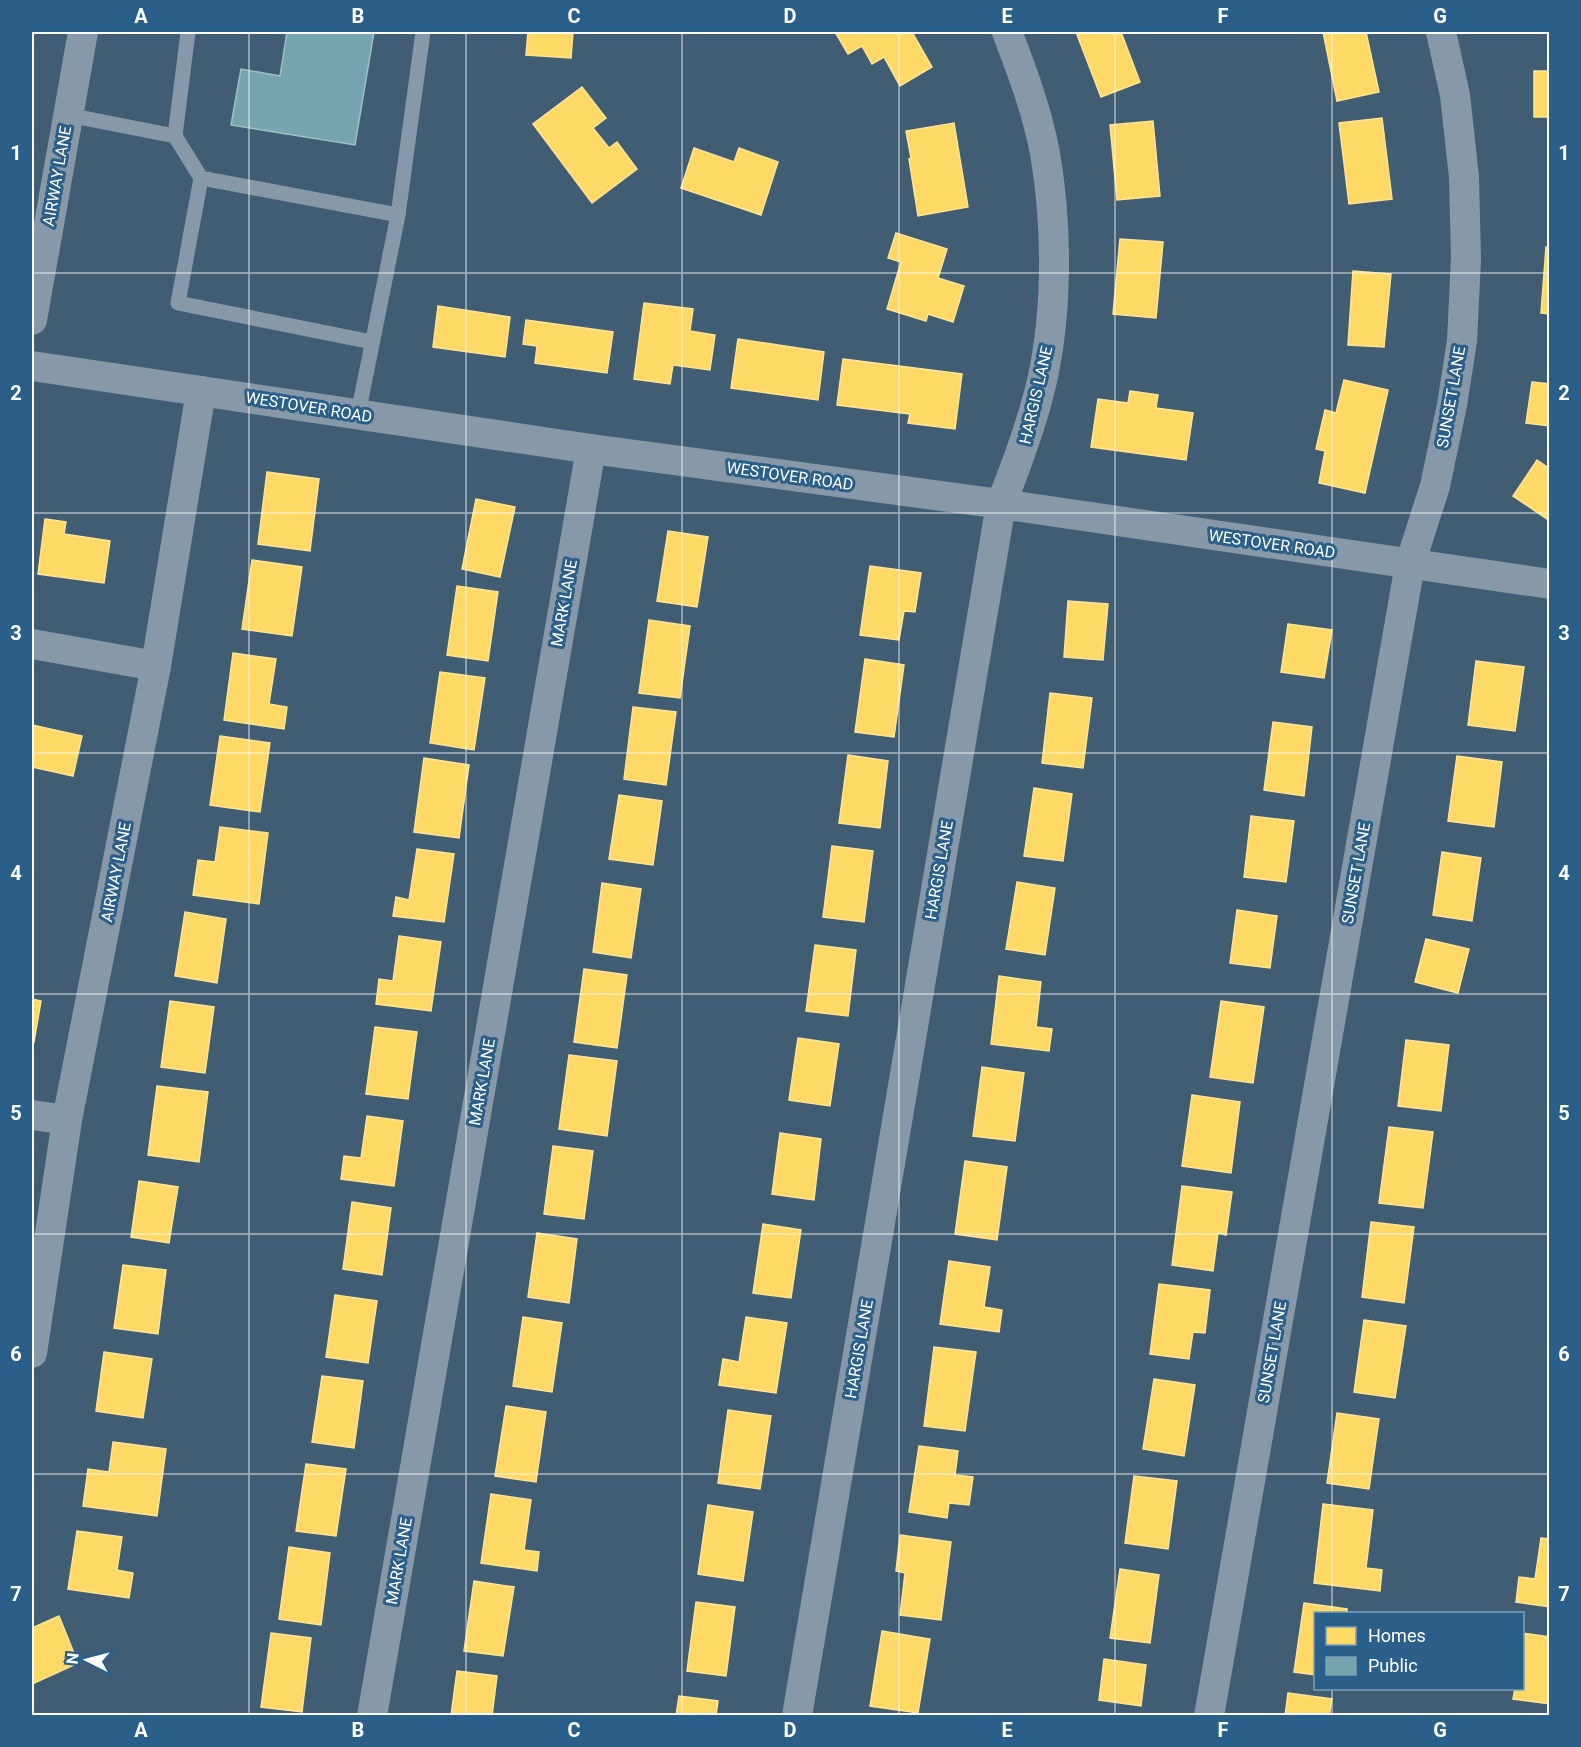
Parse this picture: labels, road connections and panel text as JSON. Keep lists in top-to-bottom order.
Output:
{
  "streets": {
    "street": [
      "AIRWAY LANE",
      "HARGIS LANE",
      "SUNSET LANE",
      "WESTOVER ROAD",
      "MARK LANE"
    ]
  },
  "crossings": [
    ["AIRWAY LANE", "WESTOVER ROAD"],
    ["HARGIS LANE", "WESTOVER ROAD"],
    ["SUNSET LANE", "WESTOVER ROAD"],
    ["WESTOVER ROAD", "MARK LANE"]
  ],
  "legend": ["Homes", "Public"],
  "north": "left",
  "grid": {
    "columns": [
      "A",
      "B",
      "C",
      "D",
      "E",
      "F",
      "G"
    ],
    "rows": [
      "1",
      "2",
      "3",
      "4",
      "5",
      "6",
      "7"
    ]
  }
}
